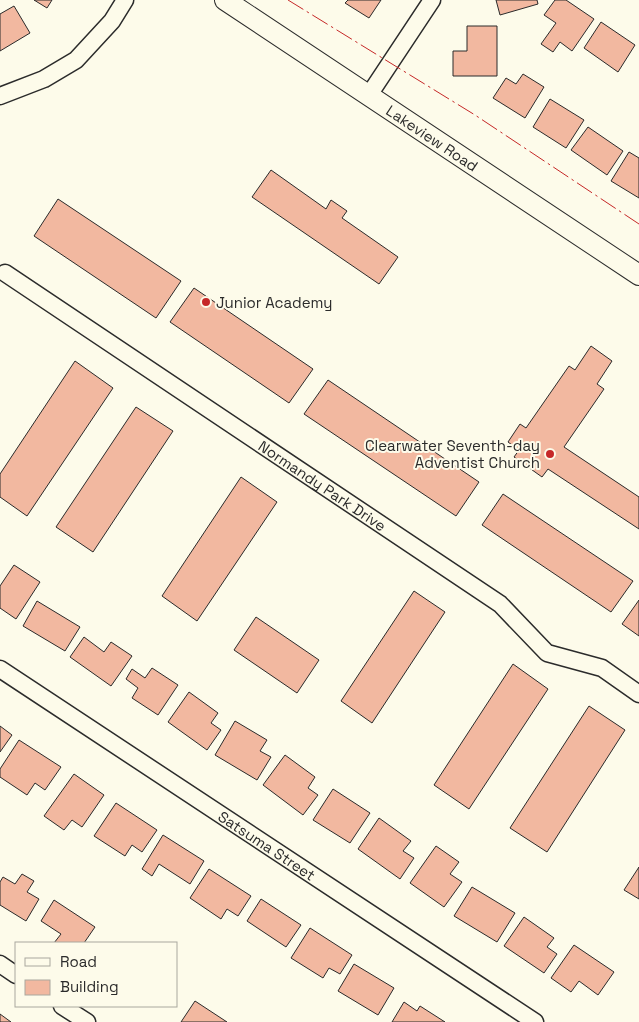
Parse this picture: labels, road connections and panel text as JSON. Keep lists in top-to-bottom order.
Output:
{
  "streets": {
    "street": ["Lakeview Road", "Normandy Park Drive", "Satsuma Street"]
  },
  "places": ["Junior Academy", "Clearwater Seventh-day Adventist Church"],
  "legend": ["Road", "Building"]
}
